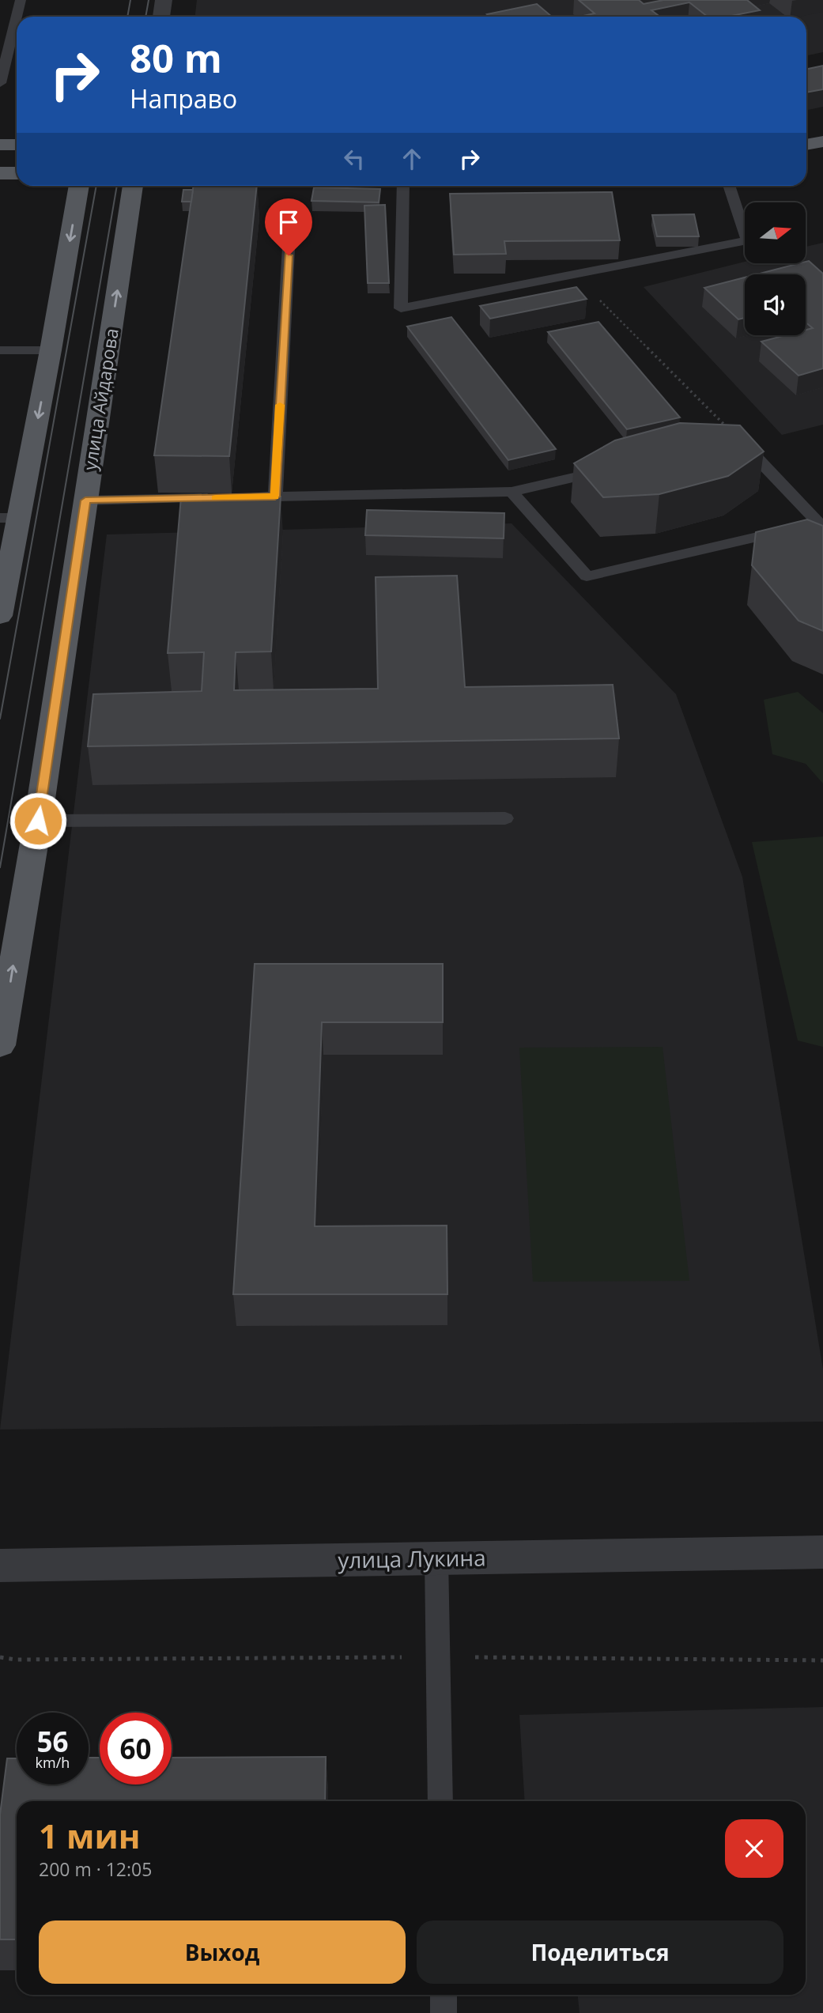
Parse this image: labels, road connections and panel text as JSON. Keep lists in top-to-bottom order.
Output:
{
  "streets": {
    "main road": ["улица Айдарова"],
    "street": ["улица Лукина"]
  },
  "north": "right",
  "page": {
    "turn": ["80 m", "Направо"],
    "speed": "56 km/h",
    "limit": "60",
    "heading": ["1 мин", "200 m · 12:05"],
    "buttons": ["Выход", "Поделиться"]
  }
}
